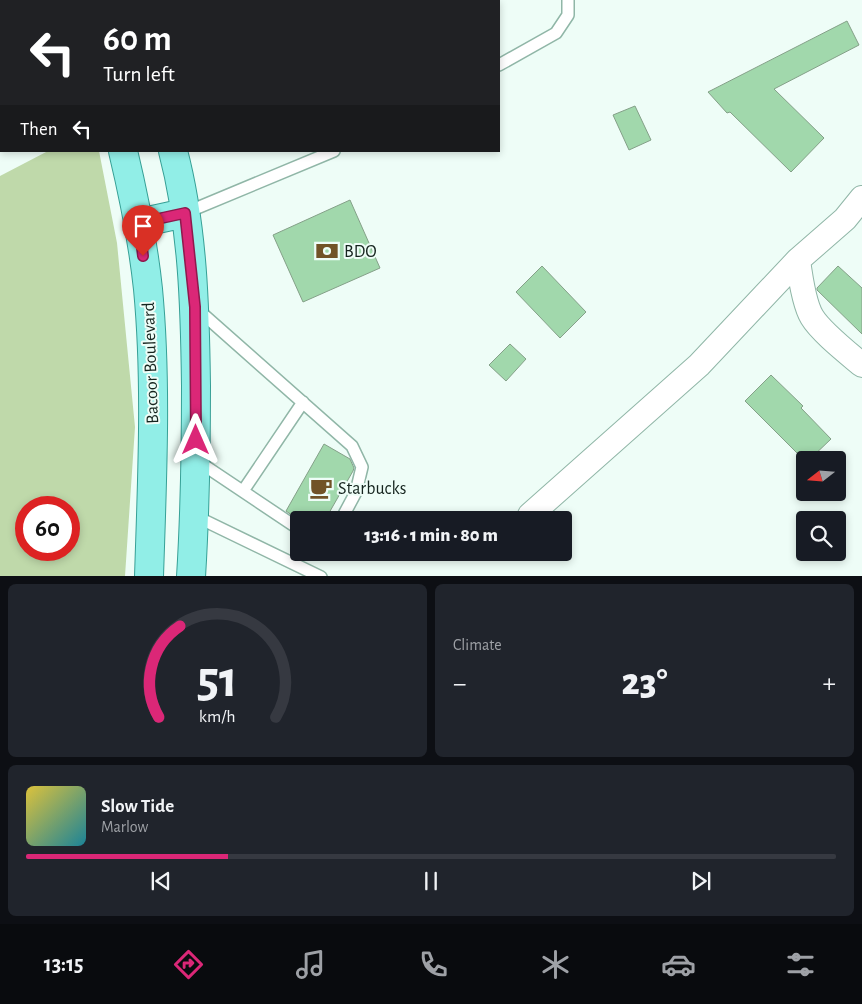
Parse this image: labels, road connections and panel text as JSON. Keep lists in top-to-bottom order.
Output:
{
  "streets": {
    "main road": ["Bacoor Boulevard"]
  },
  "places": {
    "bank": ["BDO"],
    "cafe": ["Starbucks"]
  },
  "north": "left",
  "page": {
    "turn": ["60 m", "Turn left"],
    "then": "Then",
    "limit": "60",
    "trip": "13:16 · 1 min · 80 m",
    "tile": "Climate",
    "heat": ["−", "23°", "+"],
    "song": ["Slow Tide", "Marlow"],
    "tabs": "13:15",
    "gauge": ["51", "km/h"]
  }
}
